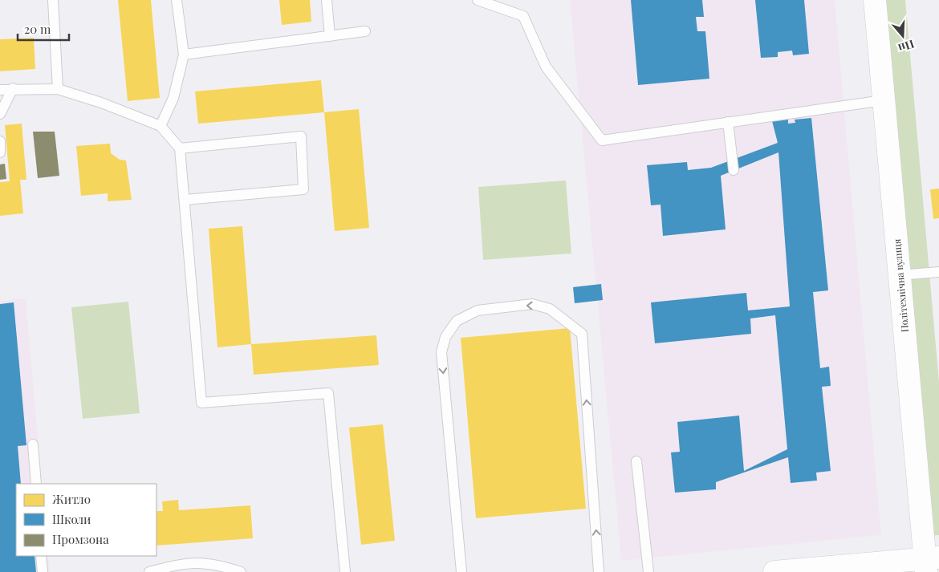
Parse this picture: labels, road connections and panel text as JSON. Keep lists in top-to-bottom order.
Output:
{
  "streets": {
    "street": ["Політехнічна вулиця"]
  },
  "legend": ["Житло", "Школи", "Промзона"],
  "scale_bar": "20 m",
  "north": "bottom"
}
